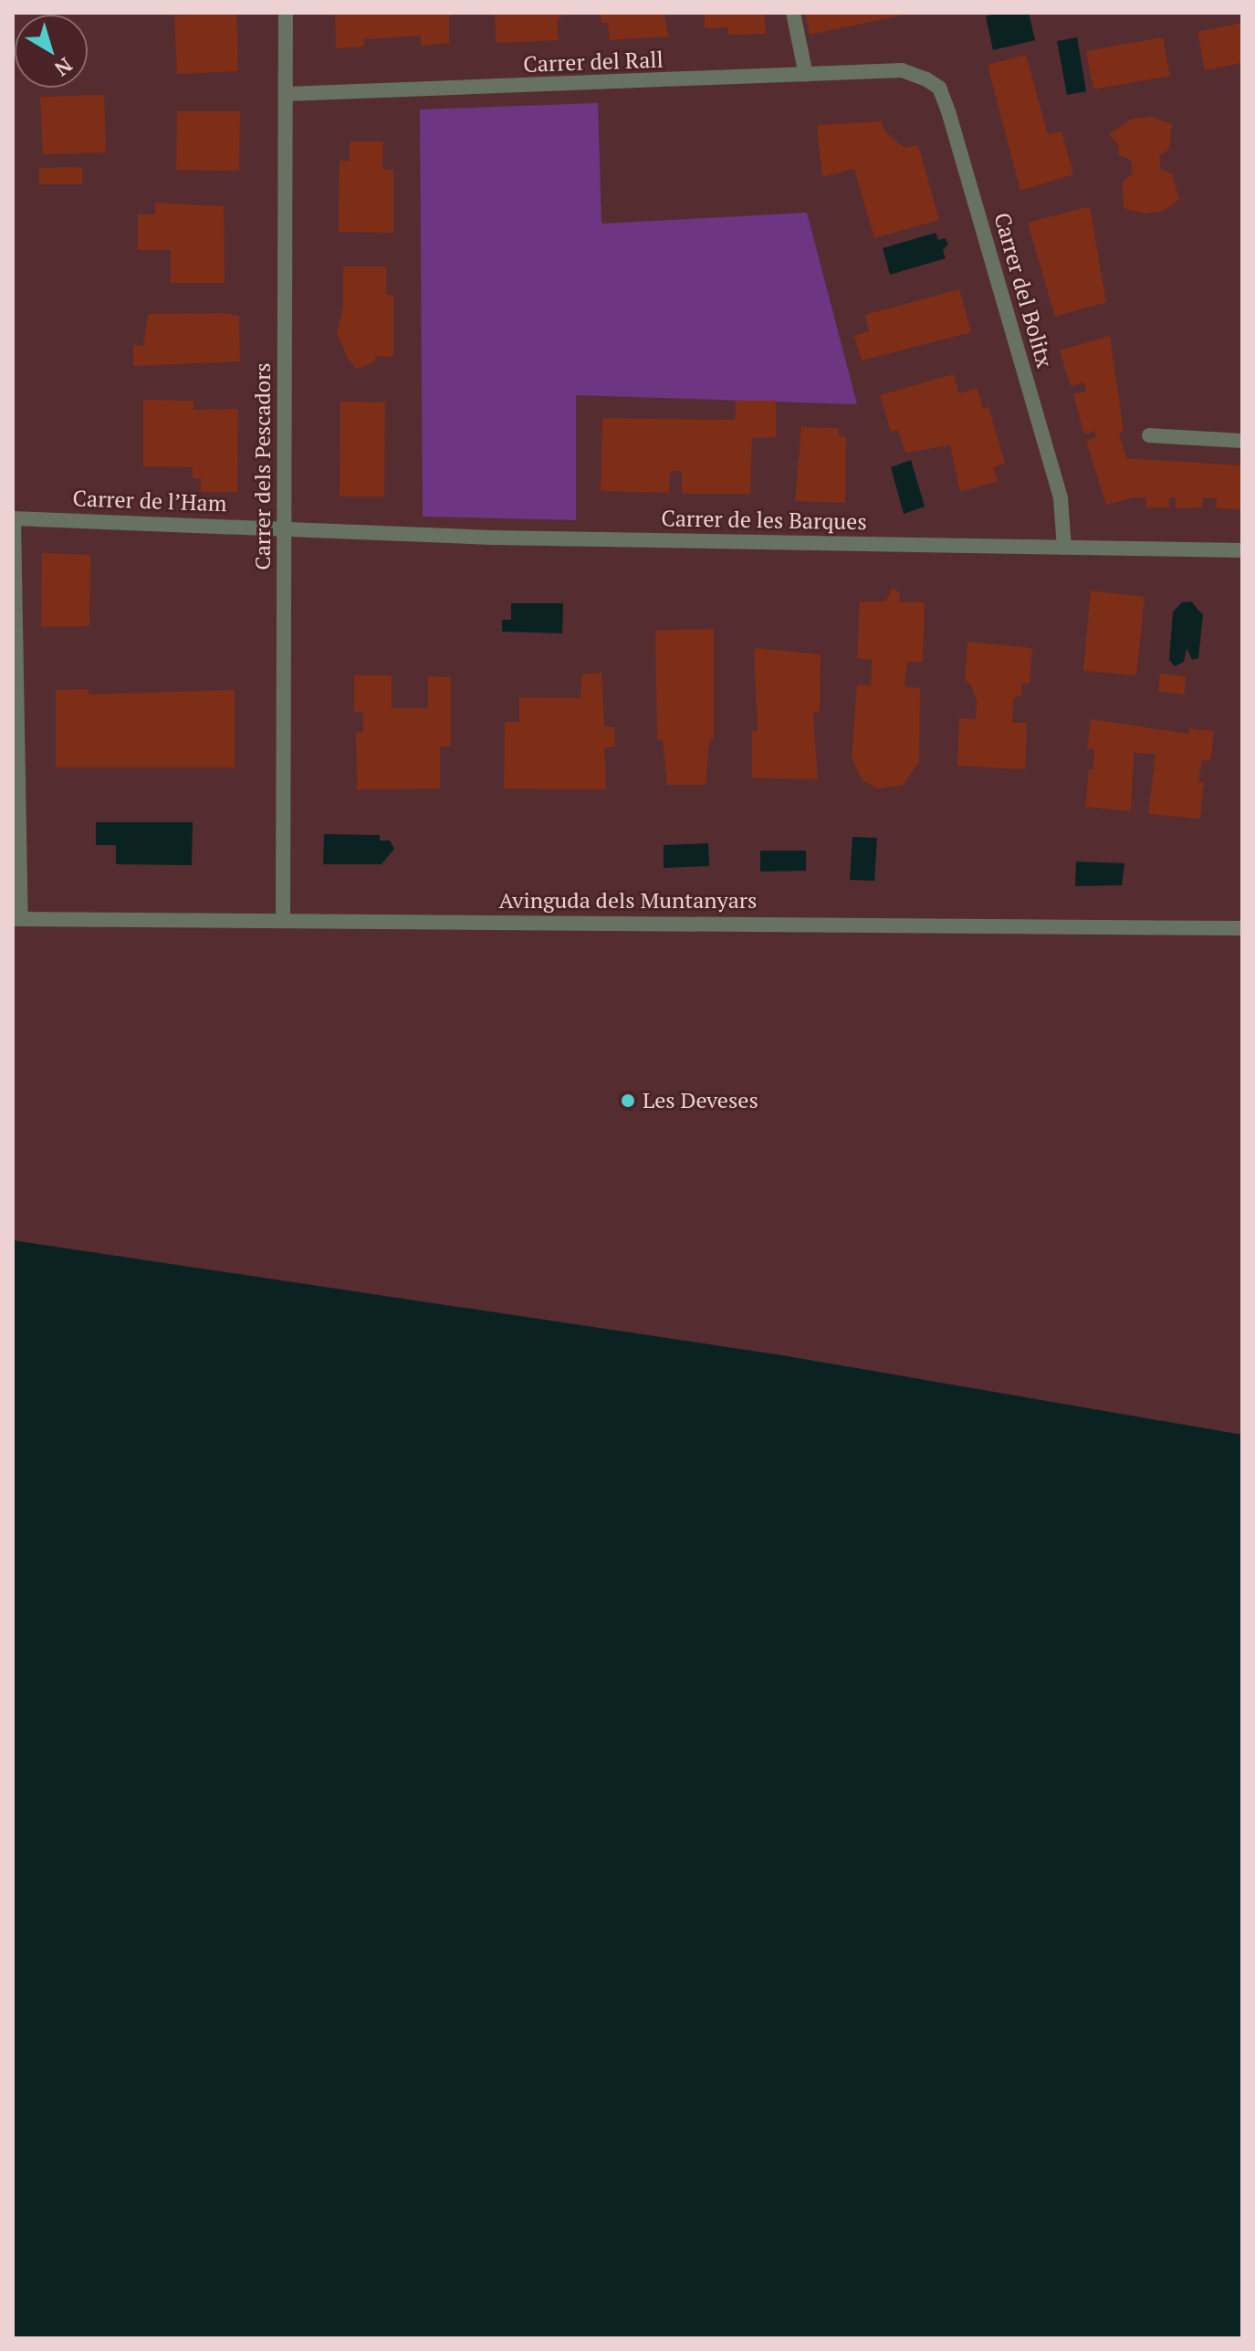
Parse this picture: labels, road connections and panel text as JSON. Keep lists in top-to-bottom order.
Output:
{
  "streets": {
    "street": [
      "Carrer del Rall",
      "Carrer del Bolitx",
      "Carrer dels Pescadors",
      "Carrer de l’Ham",
      "Carrer de les Barques",
      "Avinguda dels Muntanyars"
    ]
  },
  "crossings": [
    ["Carrer del Rall", "Carrer del Bolitx"],
    ["Carrer del Rall", "Carrer dels Pescadors"],
    ["Carrer del Bolitx", "Carrer de les Barques"],
    ["Carrer dels Pescadors", "Carrer de l’Ham"],
    ["Carrer dels Pescadors", "Carrer de les Barques"],
    ["Carrer dels Pescadors", "Avinguda dels Muntanyars"],
    ["Carrer de l’Ham", "Carrer de les Barques"],
    ["Carrer de l’Ham", "Avinguda dels Muntanyars"]
  ],
  "places": ["Les Deveses"],
  "north": "bottom right"
}
